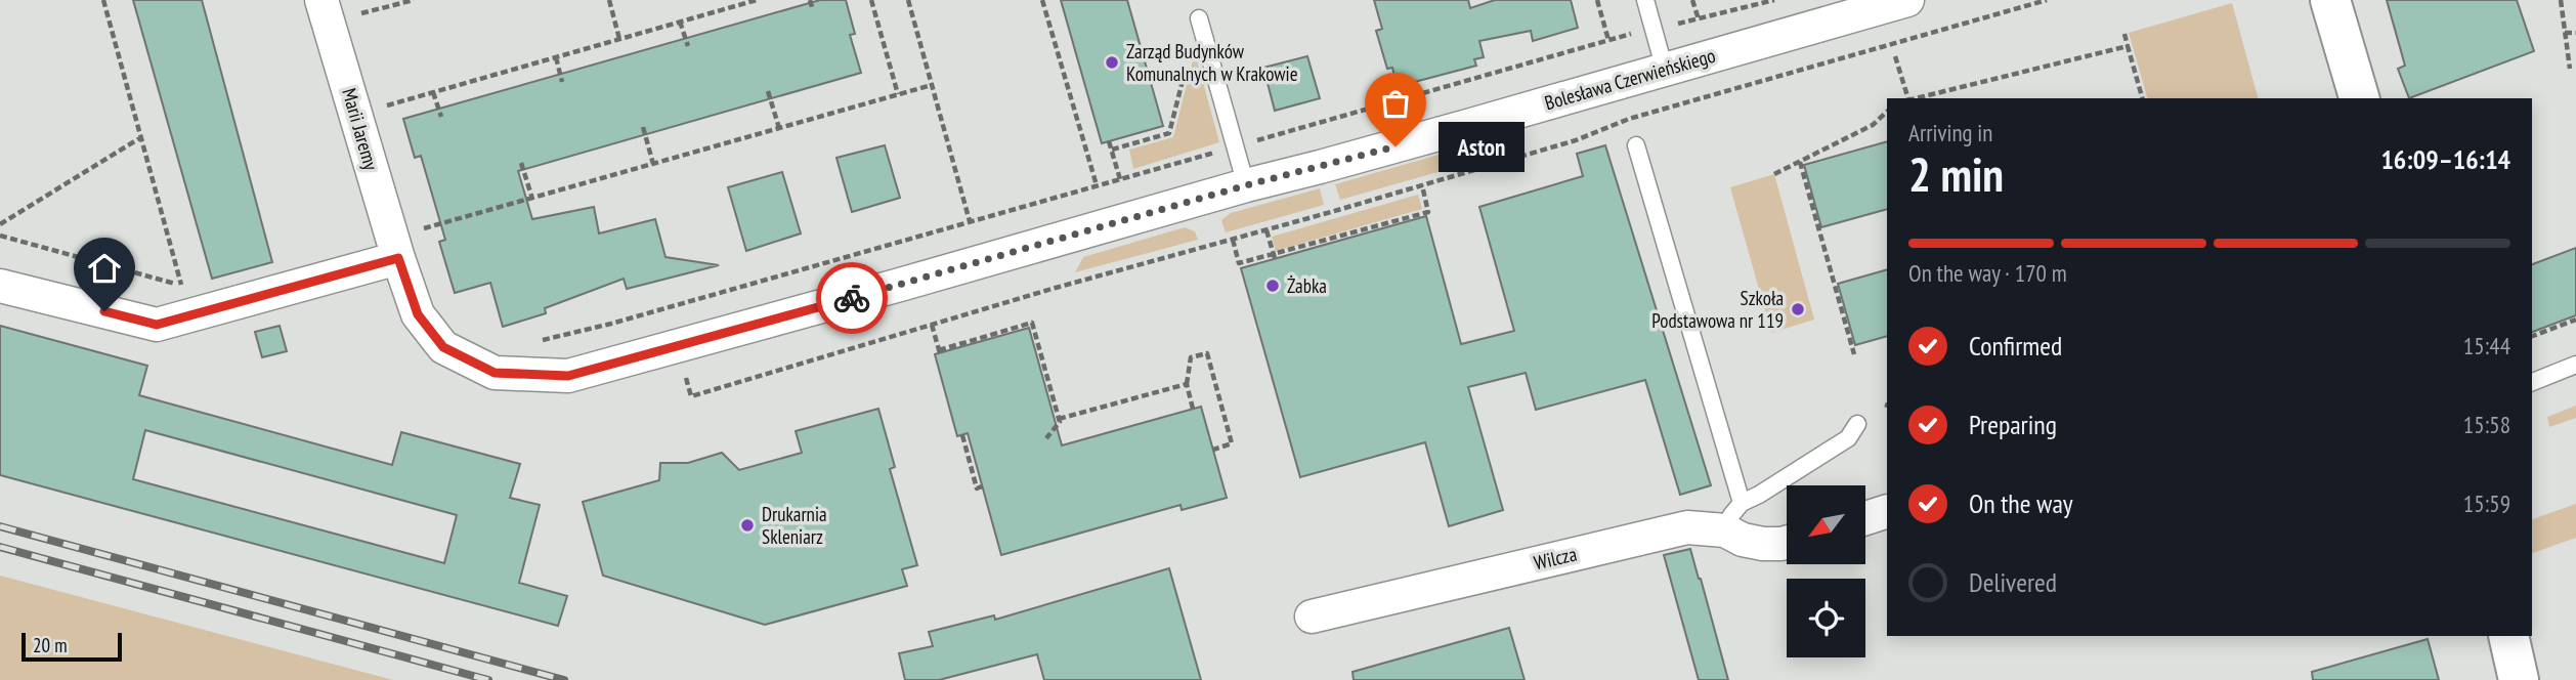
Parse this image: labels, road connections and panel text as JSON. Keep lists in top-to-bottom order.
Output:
{
  "streets": {
    "street": ["Bolesława Czerwieńskiego", "Marii Jaremy", "Wilcza"]
  },
  "crossings": [
    ["Bolesława Czerwieńskiego", "Marii Jaremy"]
  ],
  "places": [
    "Zarząd Budynków Komunalnych w Krakowie",
    "Aston",
    "Żabka",
    "Szkoła Podstawowa nr 119",
    "Drukarnia Skleniarz"
  ],
  "scale_bar": "20 m",
  "north": "bottom left",
  "page": {
    "heading": ["2 min", "Arriving in", "16:09–16:14"],
    "bubble": "Aston",
    "bar": "On the way · 170 m",
    "list": [
      ["Confirmed", "15:44"],
      ["Preparing", "15:58"],
      ["On the way", "15:59"],
      "Delivered"
    ],
    "scale": "20 m"
  }
}
